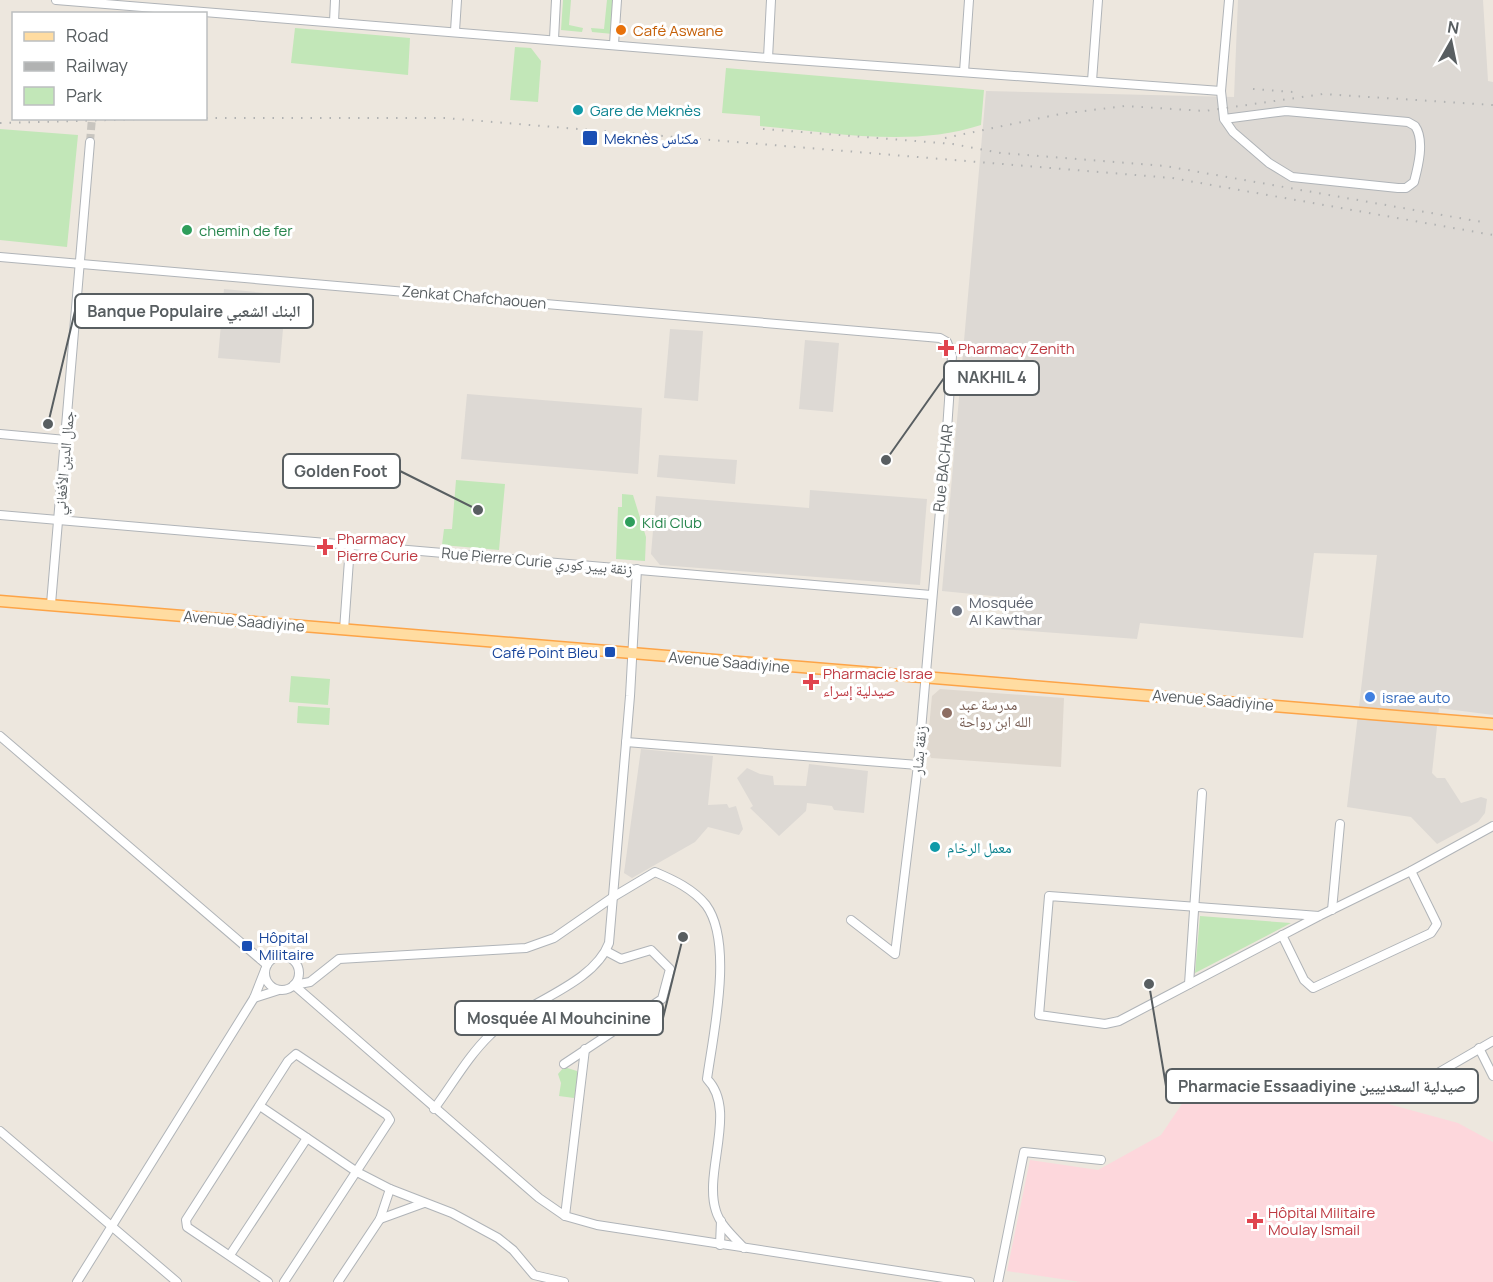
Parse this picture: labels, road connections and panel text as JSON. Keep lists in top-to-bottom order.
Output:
{
  "streets": {
    "main road": ["Avenue Saadiyine"],
    "street": [
      "Zenkat Chafchaouen",
      "جمال الدين الأفغاني",
      "Rue BACHAR",
      "Rue Pierre Curie زنقة بيير كوري",
      "زنقة بشار"
    ]
  },
  "crossings": [
    ["Zenkat Chafchaouen", "جمال الدين الأفغاني"],
    ["Zenkat Chafchaouen", "Rue BACHAR"],
    ["جمال الدين الأفغاني", "Rue Pierre Curie زنقة بيير كوري"],
    ["جمال الدين الأفغاني", "Avenue Saadiyine"],
    ["Rue BACHAR", "Rue Pierre Curie زنقة بيير كوري"],
    ["Rue BACHAR", "زنقة بشار"],
    ["Rue Pierre Curie زنقة بيير كوري", "زنقة بشار"],
    ["Avenue Saadiyine", "زنقة بشار"]
  ],
  "places": {
    "other": [
      "Café Aswane",
      "Gare de Meknès",
      "chemin de fer",
      "Banque Populaire البنك الشعبي",
      "NAKHIL 4",
      "Golden Foot",
      "Kidi Club",
      "Mosquée Al Kawthar",
      "israe auto",
      "مدرسة عبد الله ابن رواحة",
      "معمل الرخام",
      "Mosquée Al Mouhcinine",
      "Pharmacie Essaadiyine صيدلية السعدييين"
    ],
    "transit": ["Meknès مكناس", "Café Point Bleu", "Hôpital Militaire"],
    "health": [
      "Pharmacy Zenith",
      "Pharmacy Pierre Curie",
      "Pharmacie Israe صيدلية إسراء",
      "Hôpital Militaire Moulay Ismail"
    ]
  },
  "legend": ["Road", "Railway", "Park"],
  "north": "top"
}
